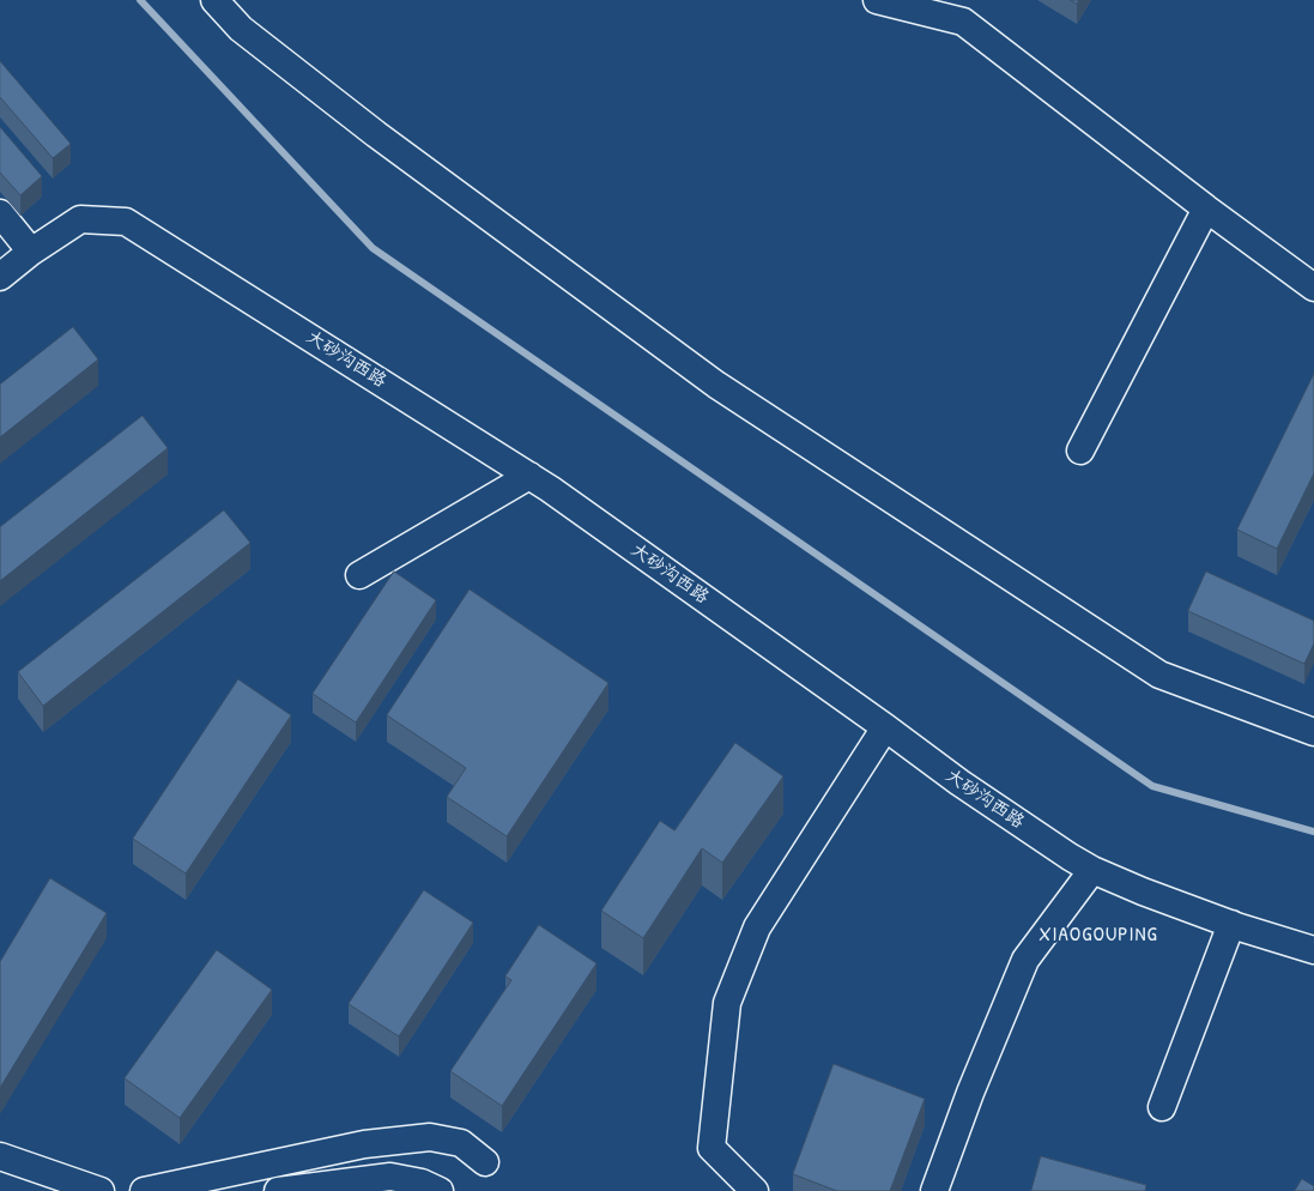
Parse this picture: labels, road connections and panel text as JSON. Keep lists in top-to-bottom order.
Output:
{
  "streets": {
    "street": ["大砂沟西路"]
  },
  "districts": ["XIAOGOUPING"]
}
